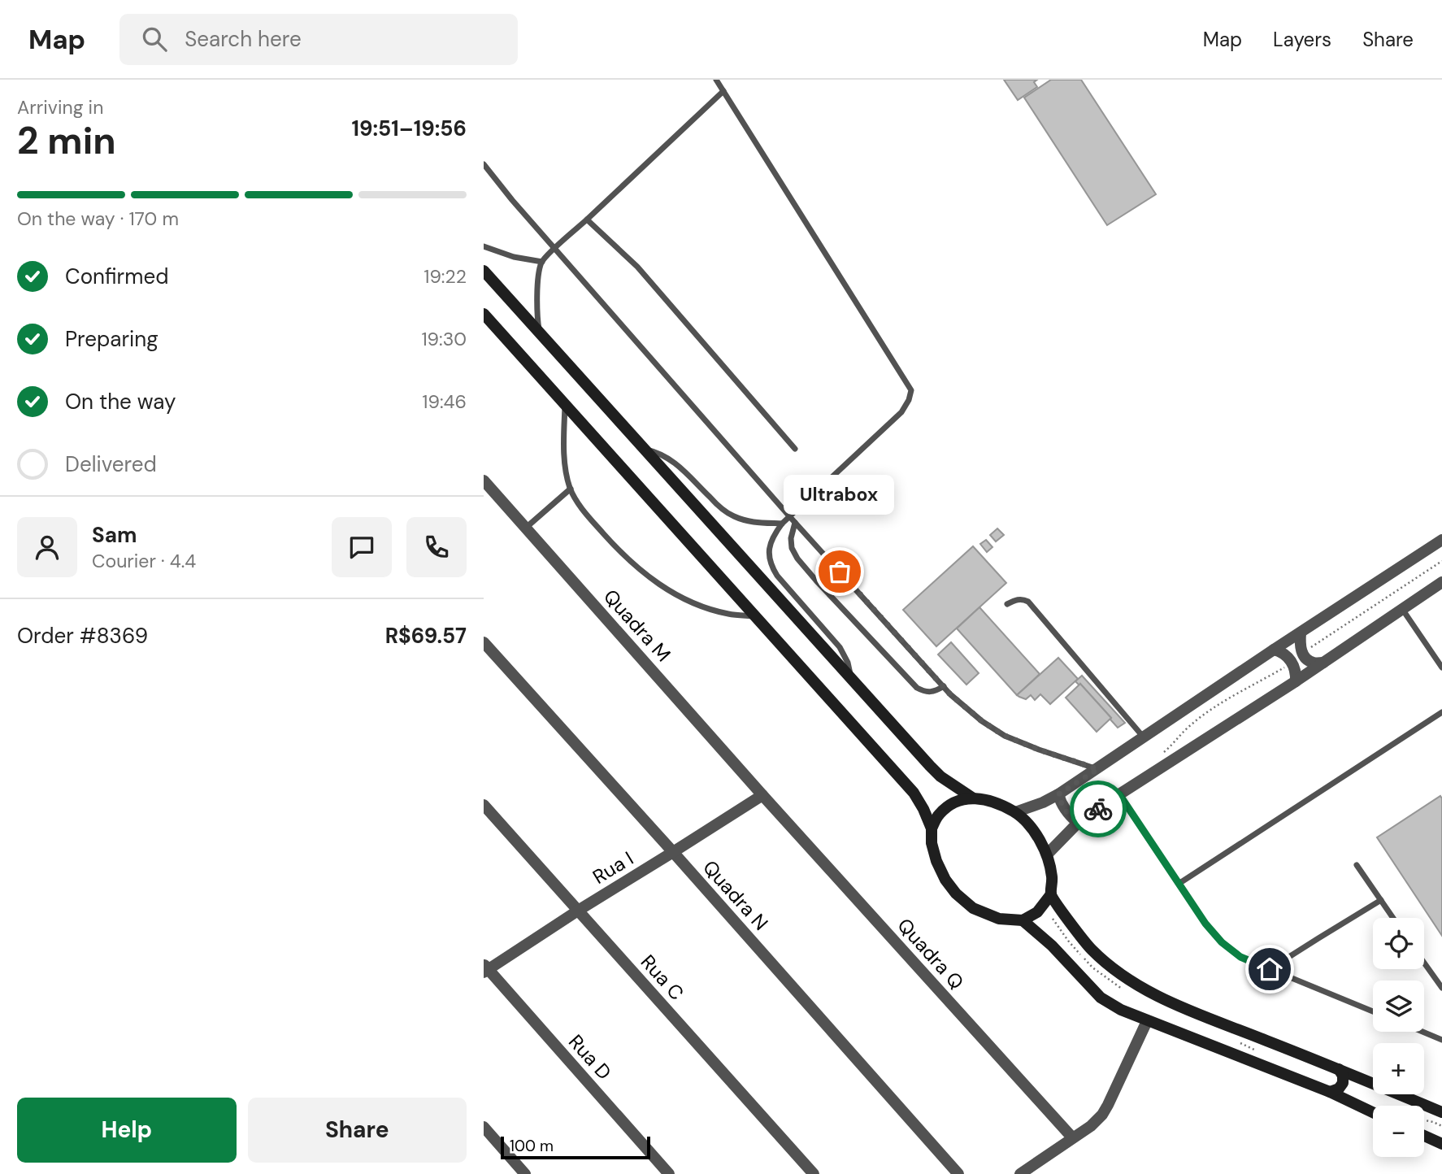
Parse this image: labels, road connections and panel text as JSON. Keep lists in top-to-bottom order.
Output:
{
  "streets": {
    "street": [
      "Quadra M",
      "Rua I",
      "Quadra N",
      "Quadra Q",
      "Rua C",
      "Rua D"
    ]
  },
  "crossings": [
    ["Quadra M", "Rua I"],
    ["Quadra M", "Quadra Q"],
    ["Rua I", "Quadra N"],
    ["Rua I", "Quadra Q"],
    ["Rua I", "Rua C"],
    ["Rua I", "Rua D"]
  ],
  "places": ["Ultrabox"],
  "scale_bar": "100 m",
  "page": {
    "header": "Map",
    "search": "Search here",
    "nav": ["Map", "Layers", "Share"],
    "heading": ["2 min", "Arriving in", "19:51–19:56"],
    "panel": [
      "Sam",
      "Courier · 4.4",
      "Order #8369",
      "R$69.57"
    ],
    "bar": "On the way · 170 m",
    "list": [
      ["Confirmed", "19:22"],
      ["Preparing", "19:30"],
      ["On the way", "19:46"],
      "Delivered"
    ],
    "bubble": "Ultrabox",
    "map_buttons": ["+", "−"],
    "buttons": ["Help", "Share"],
    "scale": "100 m"
  }
}
